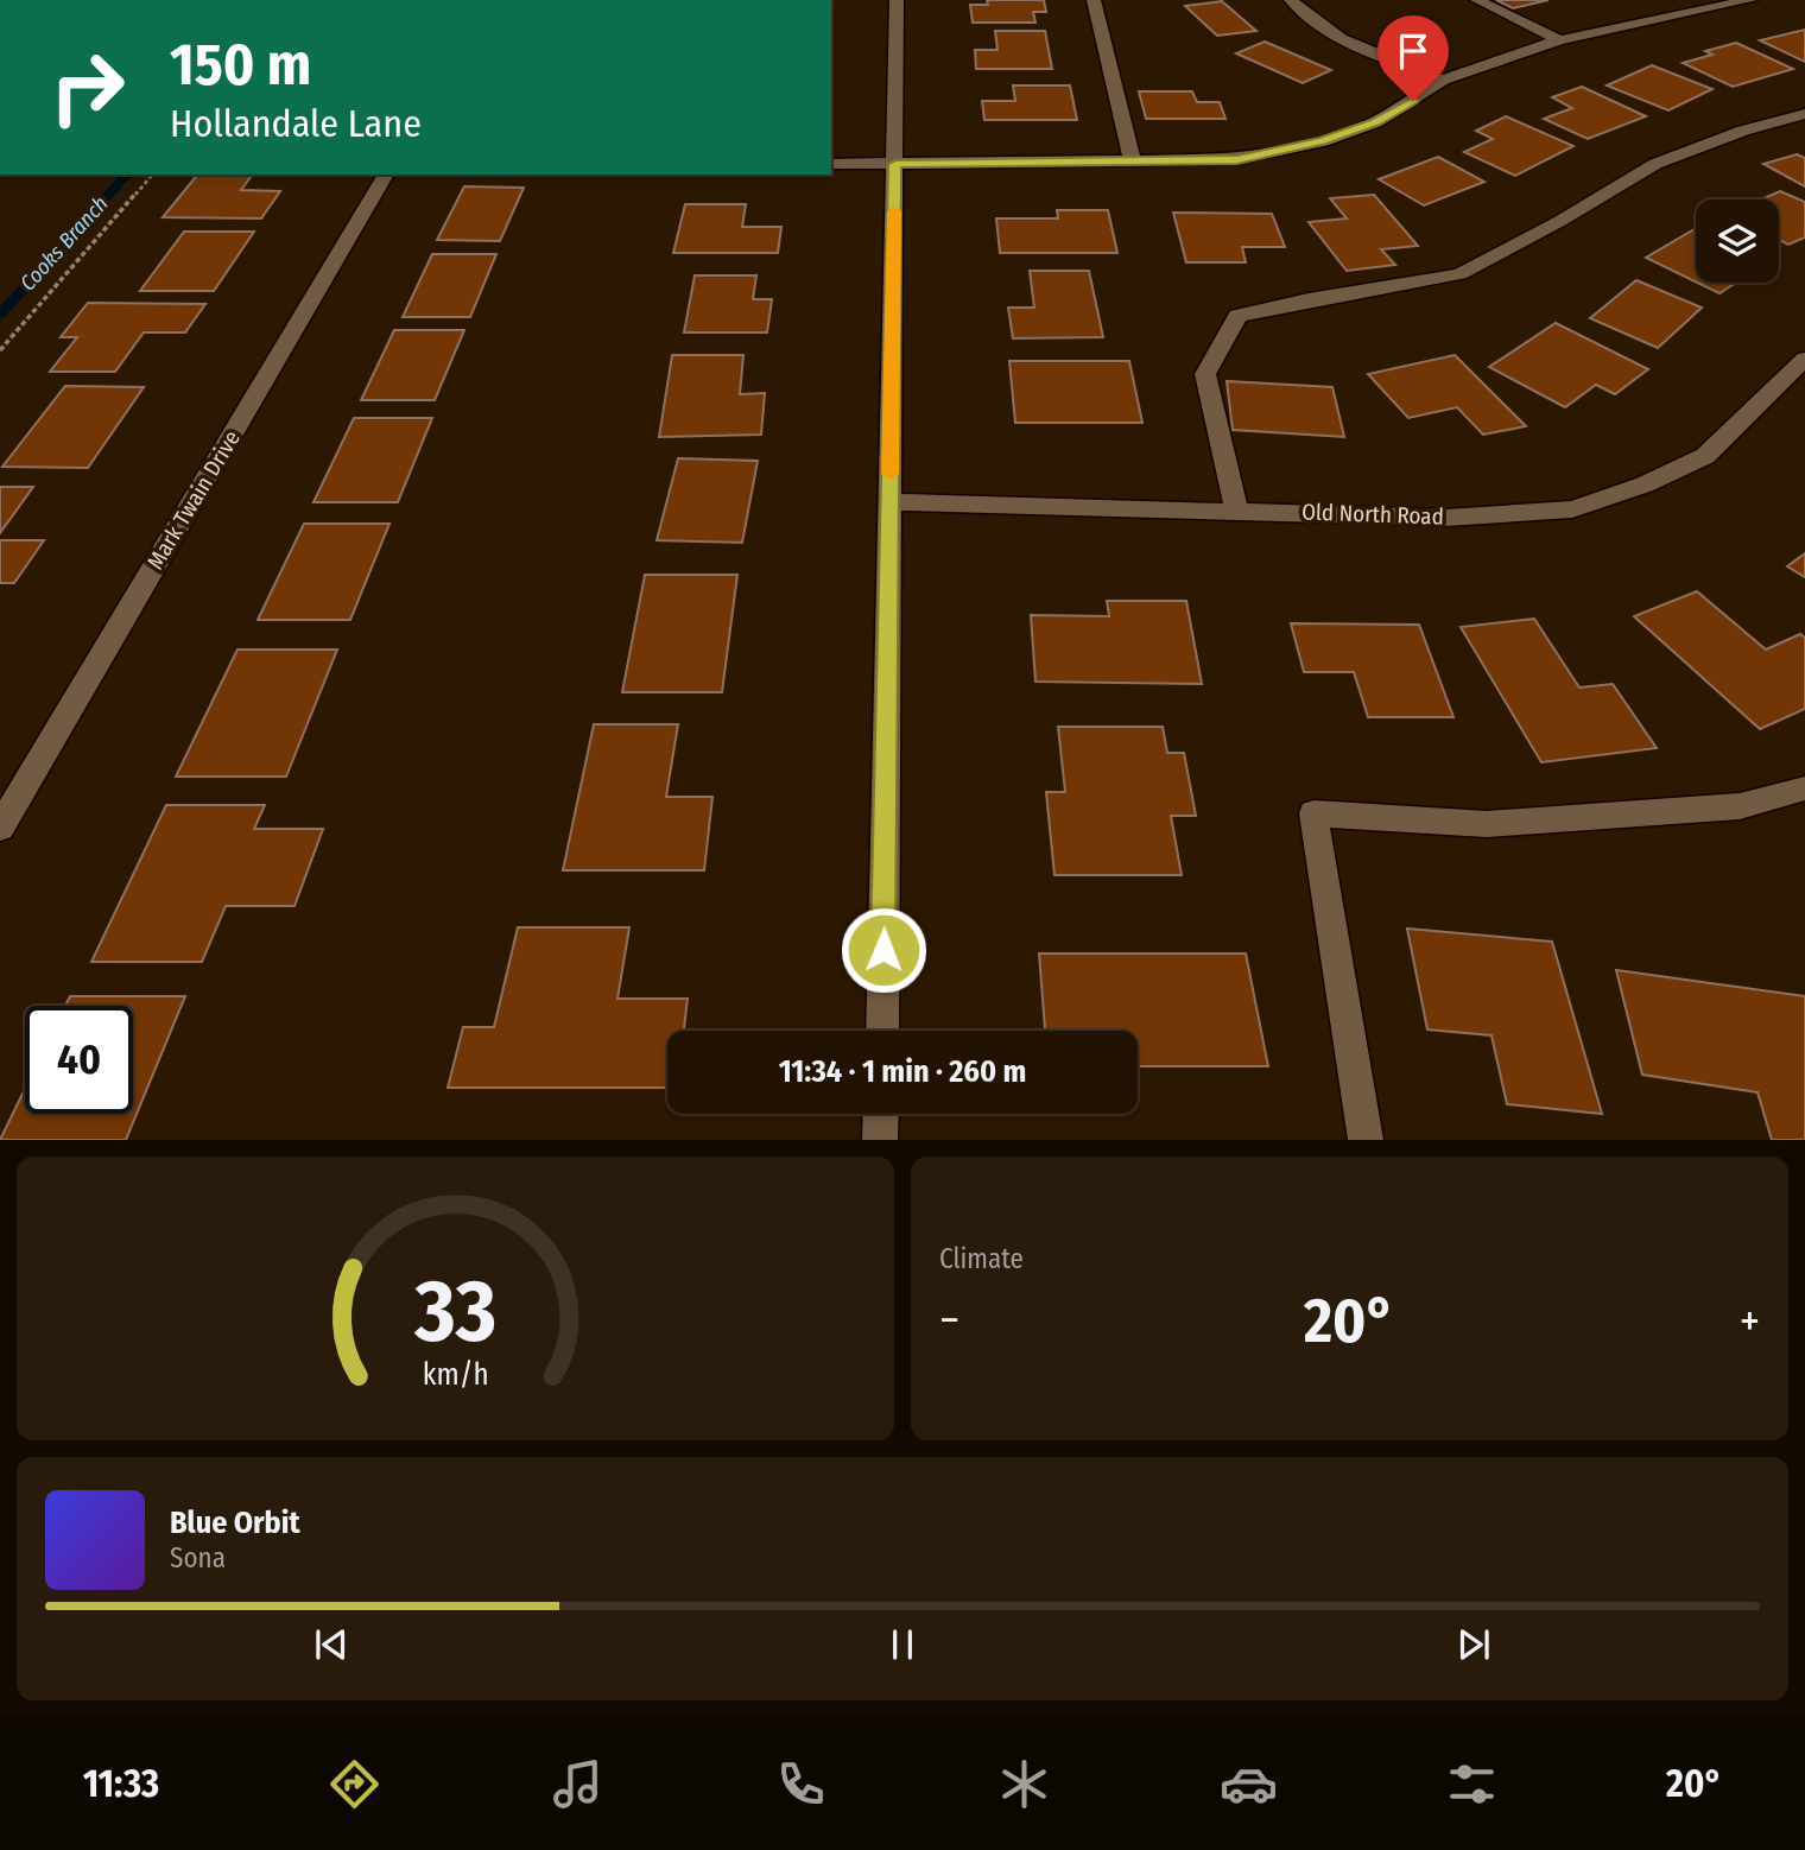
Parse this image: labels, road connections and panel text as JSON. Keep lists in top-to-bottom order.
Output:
{
  "streets": {
    "street": ["Mark Twain Drive", "Old North Road"]
  },
  "water": ["Cooks Branch"],
  "page": {
    "turn": ["150 m", "Hollandale Lane"],
    "limit": "40",
    "trip": "11:34 · 1 min · 260 m",
    "tile": "Climate",
    "heat": ["−", "20°", "+"],
    "song": ["Blue Orbit", "Sona"],
    "tabs": ["11:33", "20°"],
    "gauge": ["33", "km/h"]
  }
}
